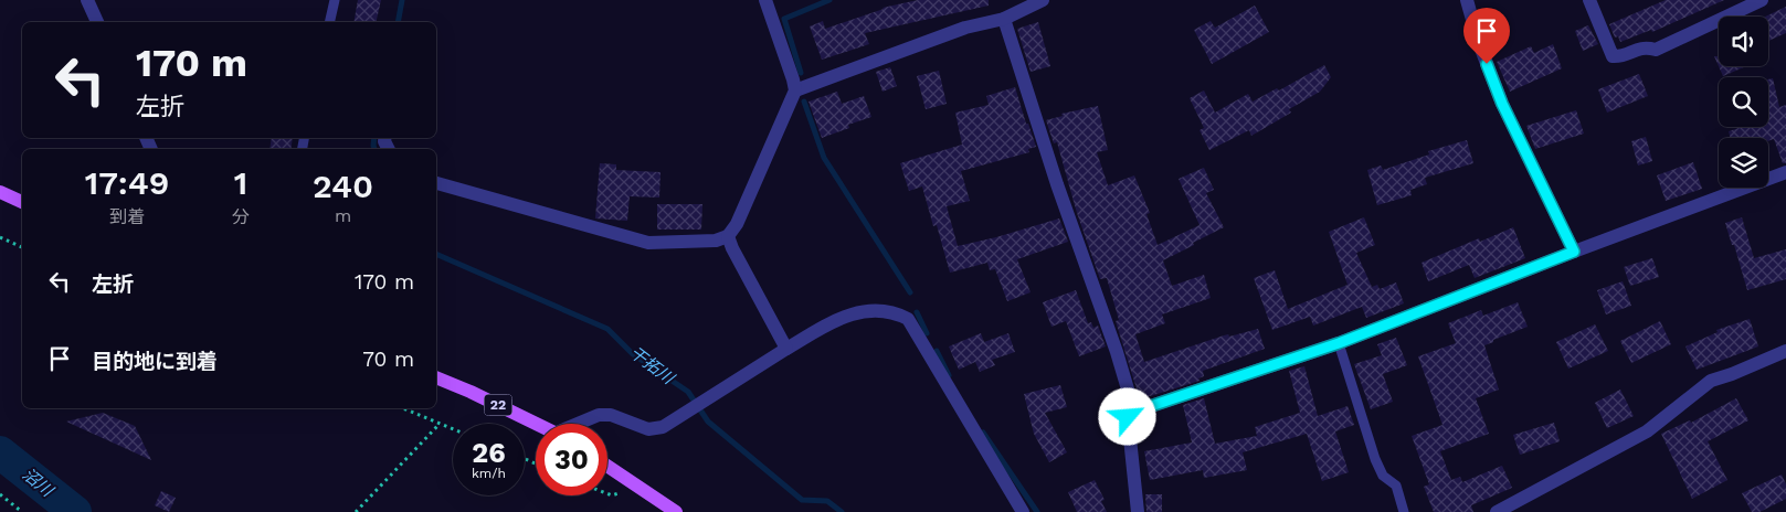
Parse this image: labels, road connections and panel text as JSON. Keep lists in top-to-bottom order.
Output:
{
  "streets": {
    "main road": ["22"]
  },
  "water": ["干拓川", "沼川"],
  "page": {
    "turn": ["170 m", "左折"],
    "eta": [
      "17:49",
      "到着",
      "1",
      "分",
      "240",
      "m"
    ],
    "list": [
      {
        "name": "左折",
        "value": "170 m"
      },
      {
        "name": "目的地に到着",
        "value": "70 m"
      }
    ],
    "speed": "26 km/h",
    "limit": "30"
  }
}
